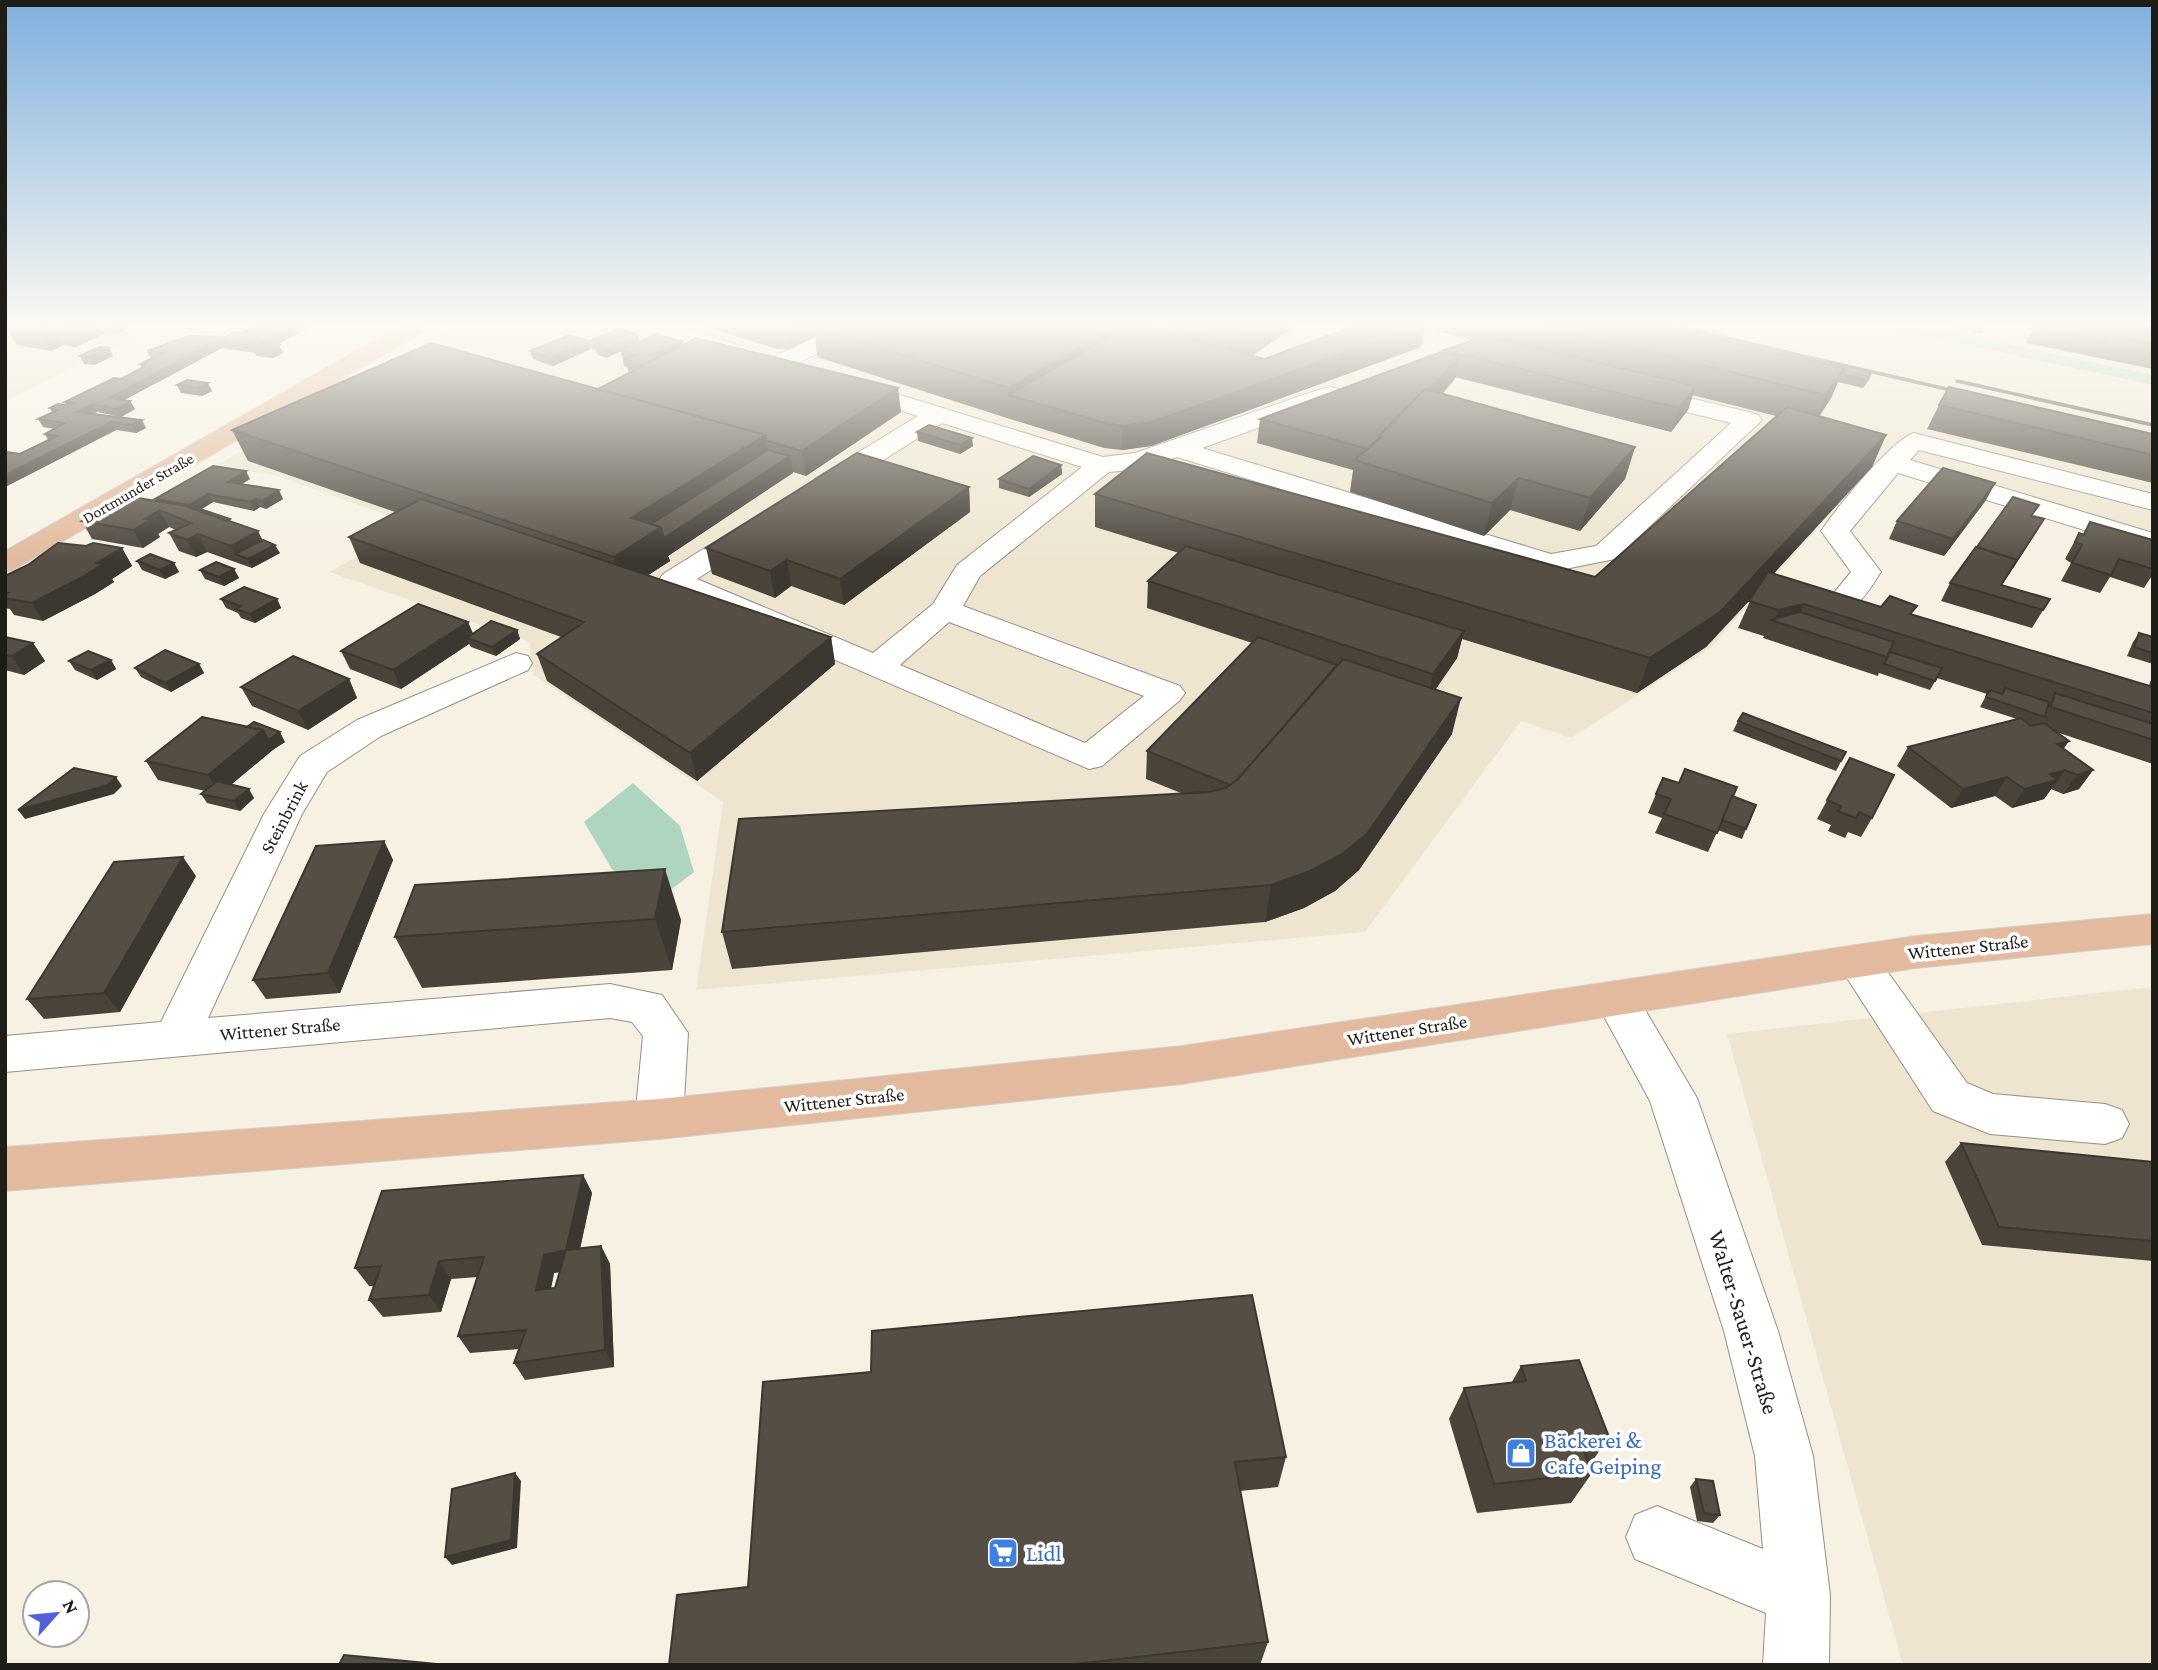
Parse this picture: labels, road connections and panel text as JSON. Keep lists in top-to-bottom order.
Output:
{
  "streets": {
    "main road": ["Dortmunder Straße", "Wittener Straße"],
    "street": ["Steinbrink", "Walter-Sauer-Straße"]
  },
  "crossings": [
    ["Steinbrink", "Wittener Straße"],
    ["Wittener Straße", "Walter-Sauer-Straße"]
  ],
  "places": {
    "shop": ["Bäckerei & Cafe Geiping"],
    "supermarket": ["Lidl"]
  },
  "north": "top right"
}
